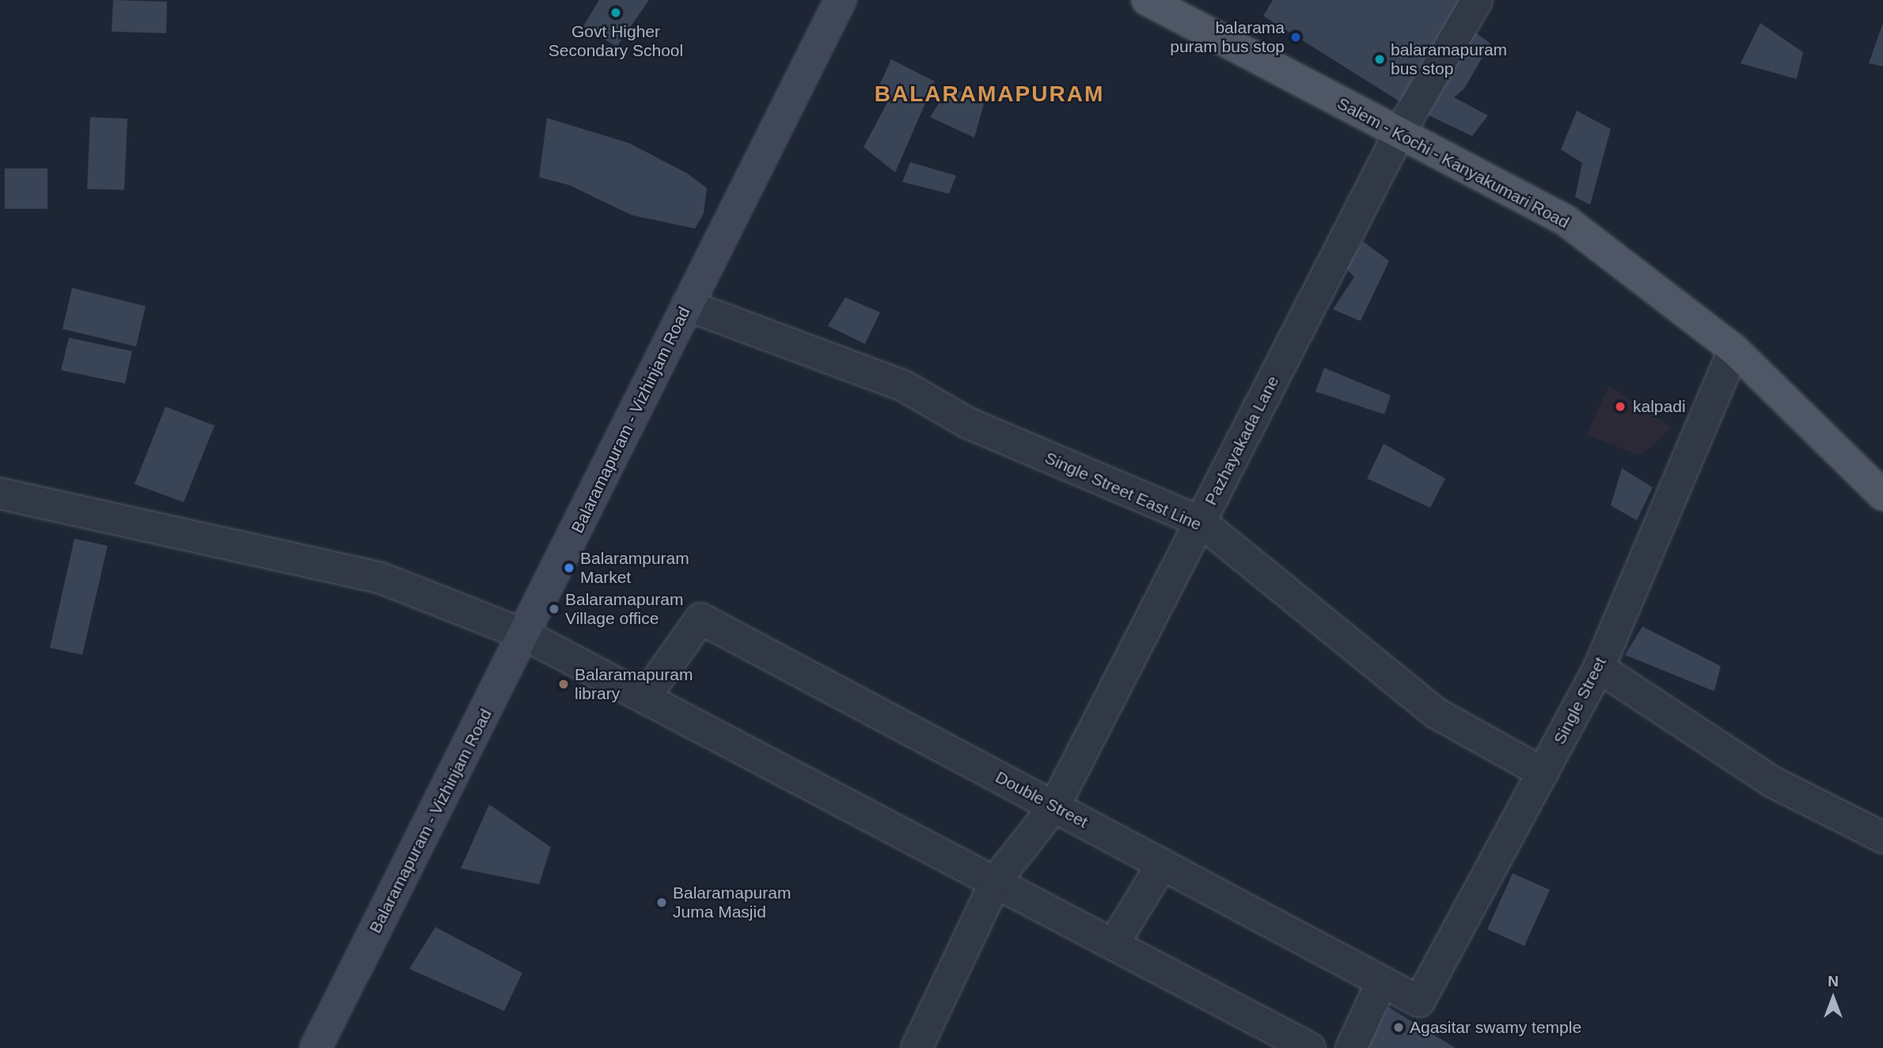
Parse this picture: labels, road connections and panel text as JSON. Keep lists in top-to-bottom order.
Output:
{
  "streets": {
    "main road": ["Salem - Kochi - Kanyakumari Road", "Balaramapuram - Vizhinjam Road"],
    "street": [
      "Pazhayakada Lane",
      "Single Street East Line",
      "Single Street",
      "Double Street"
    ]
  },
  "crossings": [
    ["Salem - Kochi - Kanyakumari Road", "Pazhayakada Lane"],
    ["Salem - Kochi - Kanyakumari Road", "Single Street"],
    ["Balaramapuram - Vizhinjam Road", "Single Street East Line"],
    ["Pazhayakada Lane", "Single Street East Line"],
    ["Pazhayakada Lane", "Double Street"],
    ["Single Street East Line", "Single Street"],
    ["Single Street", "Double Street"]
  ],
  "districts": ["BALARAMAPURAM"],
  "places": [
    "Govt Higher Secondary School",
    "balarama puram bus stop",
    "balaramapuram bus stop",
    "kalpadi",
    "Balarampuram Market",
    "Balaramapuram Village office",
    "Balaramapuram library",
    "Balaramapuram Juma Masjid",
    "Agasitar swamy temple"
  ],
  "north": "top"
}
